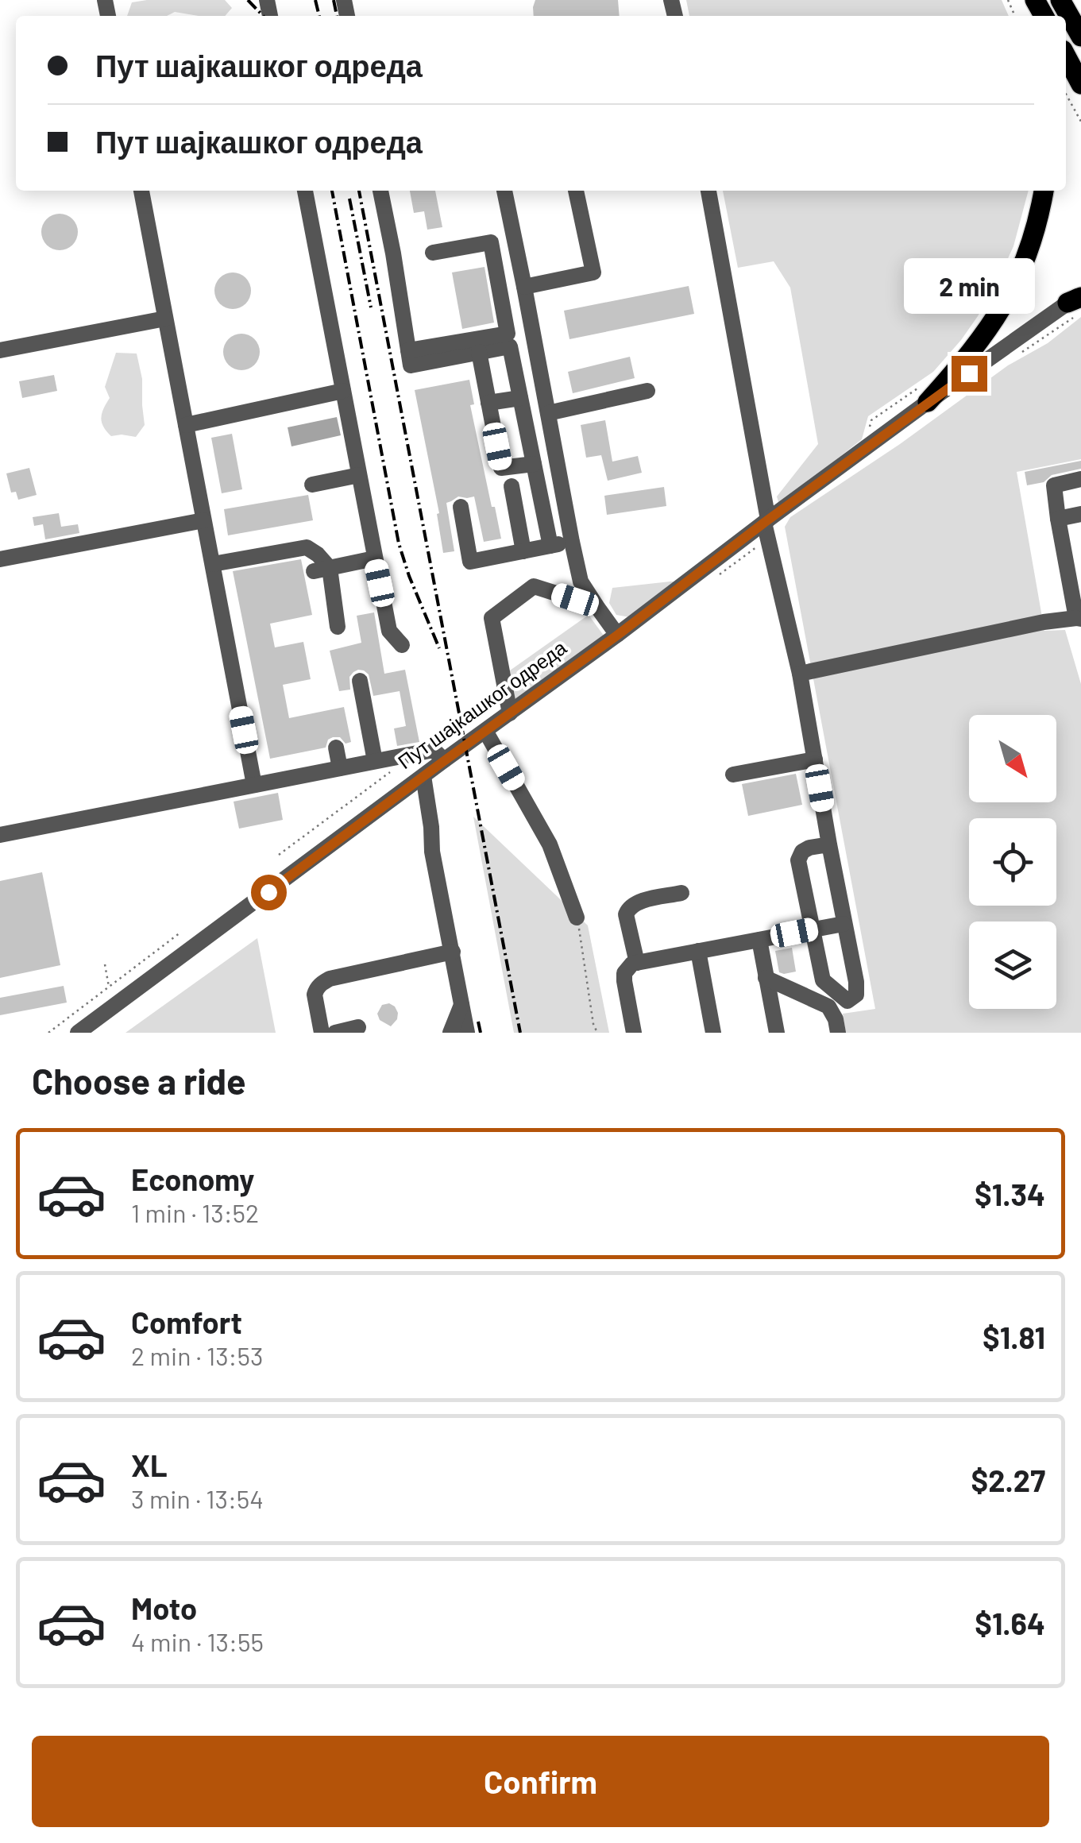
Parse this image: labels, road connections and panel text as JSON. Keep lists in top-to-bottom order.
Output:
{
  "streets": {
    "street": ["Пут шајкашког одреда"]
  },
  "north": "bottom right",
  "page": {
    "banner": ["Пут шајкашког одреда", "Пут шајкашког одреда"],
    "bubble": "2 min",
    "heading": "Choose a ride",
    "list": [
      {
        "name": "Economy",
        "note": "1 min · 13:52",
        "value": "$1.34"
      },
      {
        "name": "Comfort",
        "note": "2 min · 13:53",
        "value": "$1.81"
      },
      {
        "name": "XL",
        "note": "3 min · 13:54",
        "value": "$2.27"
      },
      {
        "name": "Moto",
        "note": "4 min · 13:55",
        "value": "$1.64"
      }
    ],
    "buttons": "Confirm"
  }
}
